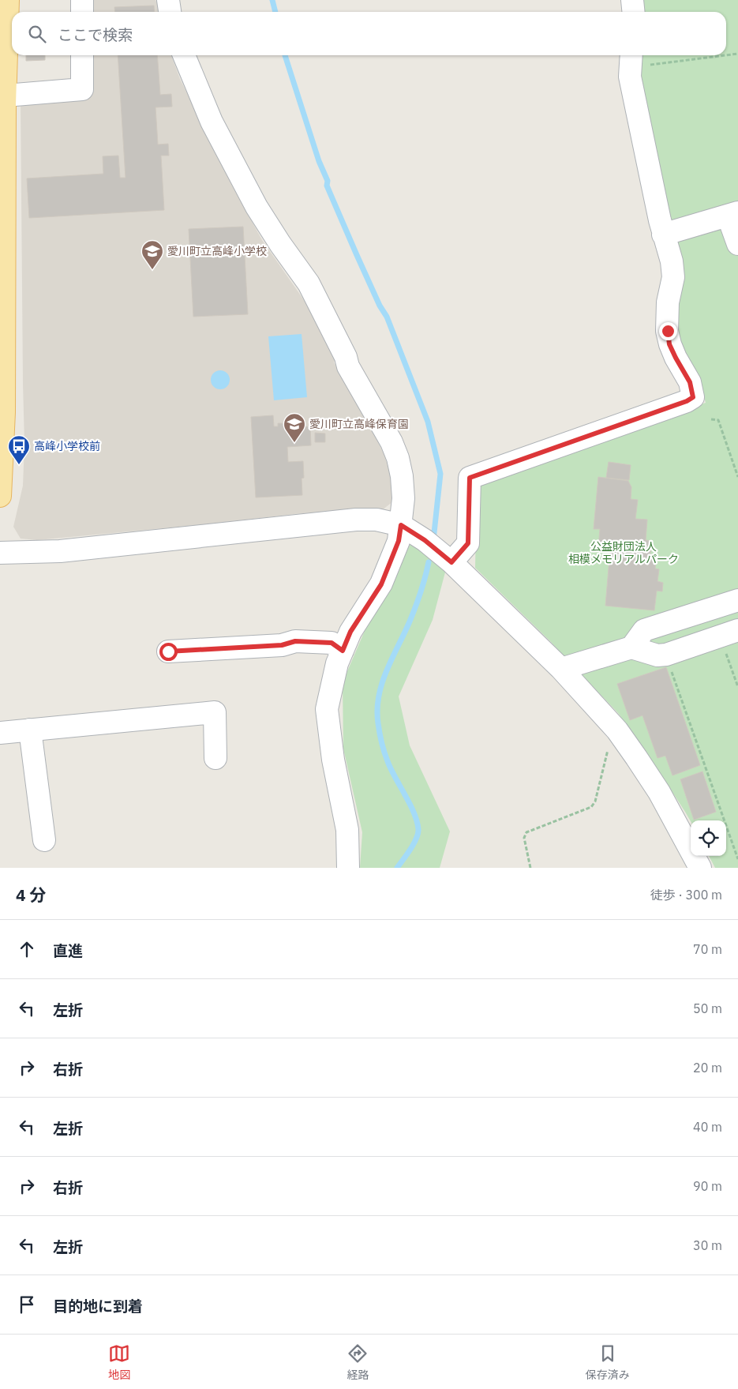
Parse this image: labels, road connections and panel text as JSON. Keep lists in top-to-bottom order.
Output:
{
  "parks": ["公益財団法人 相模メモリアルパーク"],
  "places": {
    "school or university": ["愛川町立高峰小学校", "愛川町立高峰保育園"],
    "bus stop": ["高峰小学校前"]
  },
  "page": {
    "search": "ここで検索",
    "heading": ["4 分", "徒歩 · 300 m"],
    "list": [
      ["直進", "70 m"],
      ["左折", "50 m"],
      ["右折", "20 m"],
      ["左折", "40 m"],
      ["右折", "90 m"],
      ["左折", "30 m"],
      "目的地に到着"
    ],
    "nav": ["地図", "経路", "保存済み"]
  }
}
